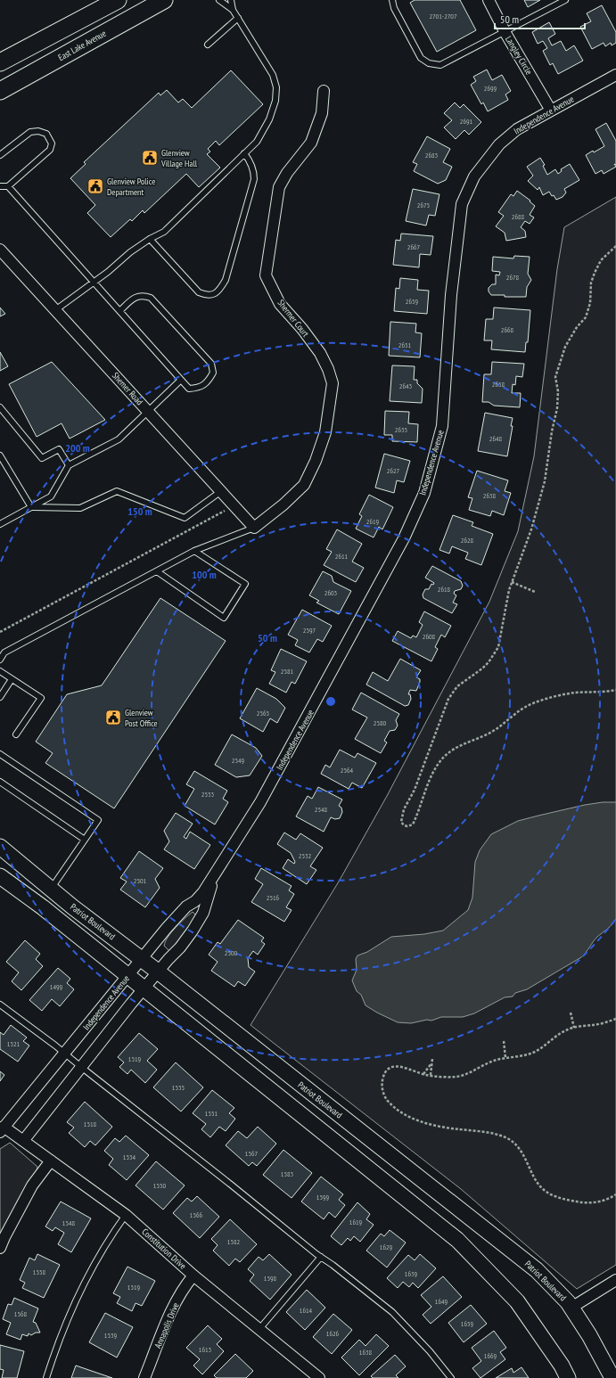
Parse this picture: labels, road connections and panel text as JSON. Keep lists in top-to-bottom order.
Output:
{
  "streets": {
    "main road": ["East Lake Avenue", "Patriot Boulevard"],
    "street": [
      "Langley Circle",
      "Independence Avenue",
      "Shermer Court",
      "Shemer Road",
      "Constitution Drive",
      "Annapolis Drive"
    ]
  },
  "crossings": [
    ["Langley Circle", "Independence Avenue"],
    ["Independence Avenue", "Patriot Boulevard"],
    ["Independence Avenue", "Constitution Drive"],
    ["Shermer Court", "Shemer Road"],
    ["Constitution Drive", "Annapolis Drive"]
  ],
  "places": {
    "public building": ["Glenview Village Hall", "Glenview Police Department", "Glenview Post Office"]
  },
  "house_numbers": [
    "2701-2707",
    "2699",
    "2691",
    "2683",
    "2675",
    "2688",
    "2667",
    "2678",
    "2659",
    "2668",
    "2651",
    "2658",
    "2643",
    "2635",
    "2648",
    "2627",
    "2638",
    "2619",
    "2628",
    "2611",
    "2618",
    "2603",
    "2597",
    "2608",
    "2581",
    "2565",
    "2580",
    "2549",
    "2564",
    "2533",
    "2548",
    "2532",
    "2501",
    "2516",
    "2500",
    "1499",
    "1521",
    "1519",
    "1535",
    "1551",
    "1518",
    "1567",
    "1534",
    "1583",
    "1550",
    "1599",
    "1566",
    "1619",
    "1548",
    "1582",
    "1629",
    "1558",
    "1639",
    "1598",
    "1519",
    "1649",
    "1614",
    "1568",
    "1659",
    "1626",
    "1539",
    "1613",
    "1638",
    "1669"
  ],
  "scale_bar": "50 m",
  "rings": [
    "200 m",
    "150 m",
    "100 m",
    "50 m"
  ]
}
